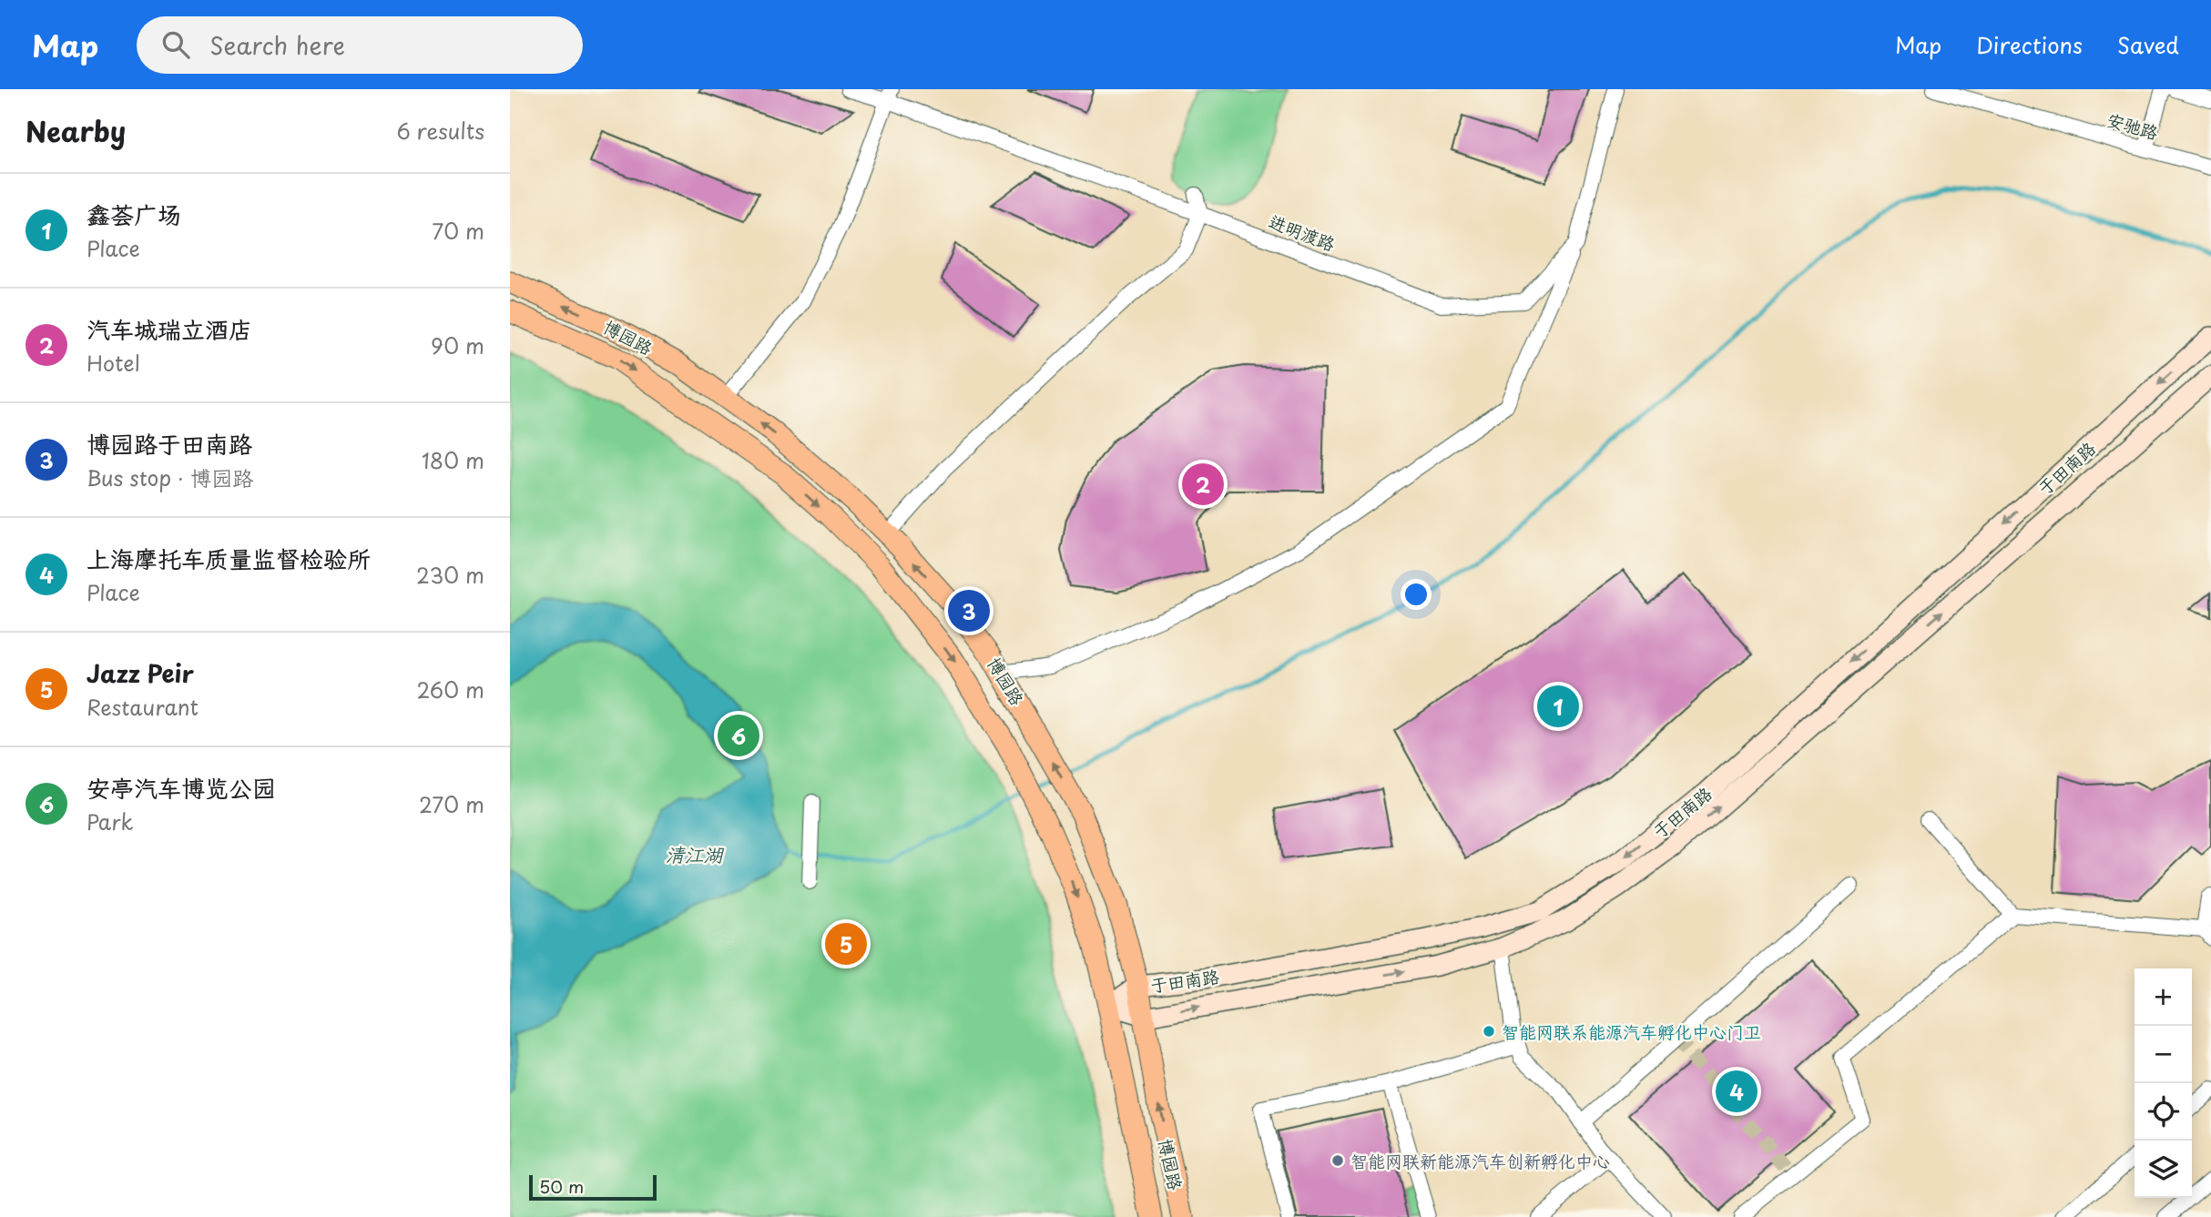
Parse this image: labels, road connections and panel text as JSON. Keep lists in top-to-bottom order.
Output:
{
  "streets": {
    "main road": ["博园路"],
    "street": ["安驰路", "进明渡路", "于田南路"]
  },
  "crossings": [
    ["博园路", "于田南路"]
  ],
  "water": ["清江湖"],
  "places": ["智能网联系能源汽车孵化中心门卫", "智能网联新能源汽车创新孵化中心"],
  "scale_bar": "50 m",
  "page": {
    "header": "Map",
    "search": "Search here",
    "nav": ["Map", "Directions", "Saved"],
    "heading": ["Nearby", "6 results"],
    "list": [
      {
        "mark": "1",
        "name": "鑫荟广场",
        "note": "Place",
        "value": "70 m"
      },
      {
        "mark": "2",
        "name": "汽车城瑞立酒店",
        "note": "Hotel",
        "value": "90 m"
      },
      {
        "mark": "3",
        "name": "博园路于田南路",
        "note": "Bus stop · 博园路",
        "value": "180 m"
      },
      {
        "mark": "4",
        "name": "上海摩托车质量监督检验所",
        "note": "Place",
        "value": "230 m"
      },
      {
        "mark": "5",
        "name": "Jazz Peir",
        "note": "Restaurant",
        "value": "260 m"
      },
      {
        "mark": "6",
        "name": "安亭汽车博览公园",
        "note": "Park",
        "value": "270 m"
      }
    ],
    "pins": [
      "2",
      "3",
      "1",
      "6",
      "5",
      "4"
    ],
    "map_buttons": ["+", "−"],
    "scale": "50 m"
  }
}
